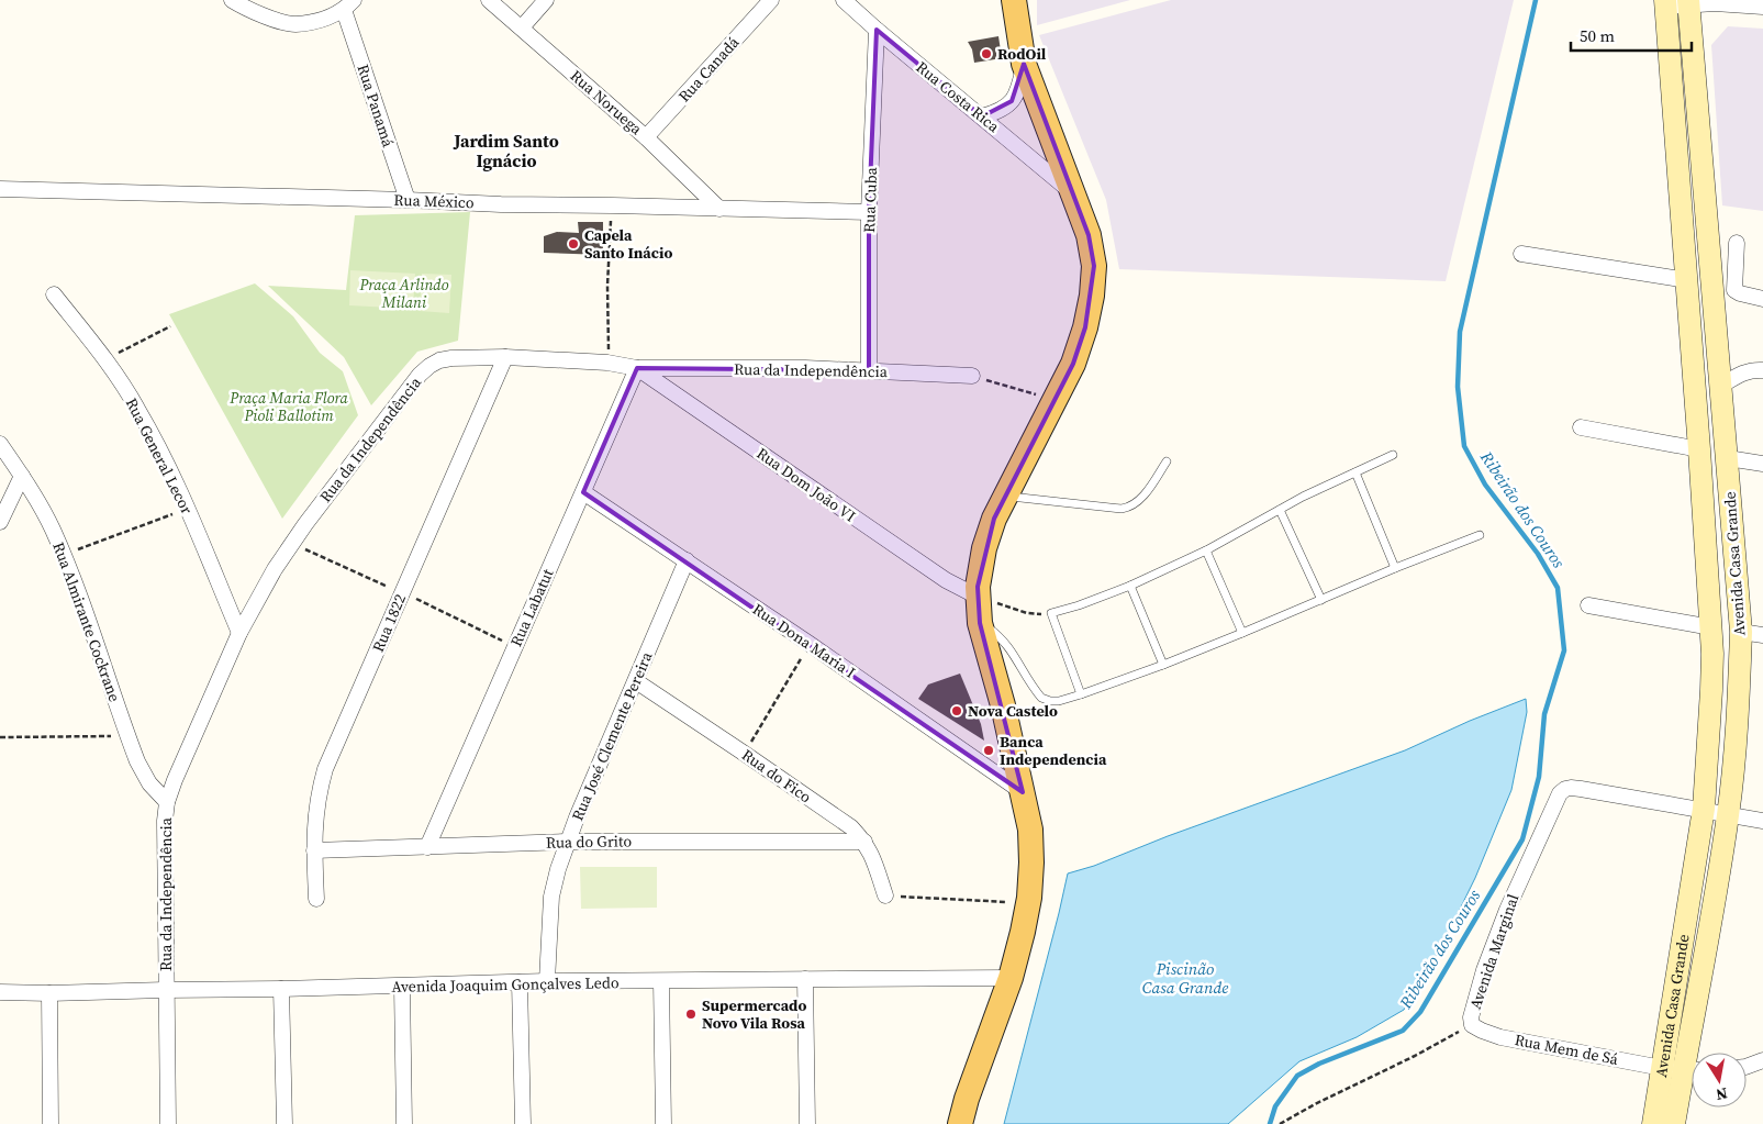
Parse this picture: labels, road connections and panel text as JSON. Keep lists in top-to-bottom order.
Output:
{
  "streets": {
    "main road": ["Avenida Casa Grande"],
    "street": [
      "Rua Canadá",
      "Rua Costa Rica",
      "Rua Noruega",
      "Rua Panamá",
      "Rua Cuba",
      "Rua México",
      "Rua da Independência",
      "Rua General Lecor",
      "Rua Dom João VI",
      "Rua Labatut",
      "Rua Almirante Cockrane",
      "Rua 1822",
      "Rua Dona Maria I",
      "Rua José Clemente Pereira",
      "Rua do Fico",
      "Rua do Grito",
      "Avenida Marginal",
      "Avenida Joaquim Gonçalves Ledo",
      "Rua Mem de Sá"
    ]
  },
  "crossings": [
    ["Rua Canadá", "Rua Noruega"],
    ["Rua Costa Rica", "Rua Cuba"],
    ["Rua Noruega", "Rua México"],
    ["Rua Panamá", "Rua México"],
    ["Rua Cuba", "Rua México"],
    ["Rua Cuba", "Rua da Independência"],
    ["Rua da Independência", "Rua General Lecor"],
    ["Rua da Independência", "Rua Dom João VI"],
    ["Rua da Independência", "Rua Labatut"],
    ["Rua da Independência", "Rua Almirante Cockrane"],
    ["Rua da Independência", "Rua 1822"],
    ["Rua da Independência", "Avenida Joaquim Gonçalves Ledo"],
    ["Rua Dom João VI", "Rua Labatut"],
    ["Avenida Casa Grande", "Avenida Marginal"],
    ["Avenida Casa Grande", "Rua Mem de Sá"],
    ["Rua Labatut", "Rua Dona Maria I"],
    ["Rua Labatut", "Rua do Grito"],
    ["Rua 1822", "Rua do Grito"],
    ["Rua Dona Maria I", "Rua José Clemente Pereira"],
    ["Rua José Clemente Pereira", "Rua do Fico"],
    ["Rua José Clemente Pereira", "Rua do Grito"],
    ["Rua José Clemente Pereira", "Avenida Joaquim Gonçalves Ledo"],
    ["Rua do Fico", "Rua do Grito"],
    ["Avenida Marginal", "Rua Mem de Sá"]
  ],
  "districts": ["Jardim Santo Ignácio"],
  "water": ["Ribeirão dos Couros", "Piscinão Casa Grande"],
  "parks": ["Praça Arlindo Milani", "Praça Maria Flora Pioli Ballotim"],
  "places": [
    "RodOil",
    "Capela Santo Inácio",
    "Nova Castelo",
    "Banca Independencia",
    "Supermercado Novo Vila Rosa"
  ],
  "scale_bar": "50 m",
  "north": "bottom"
}
